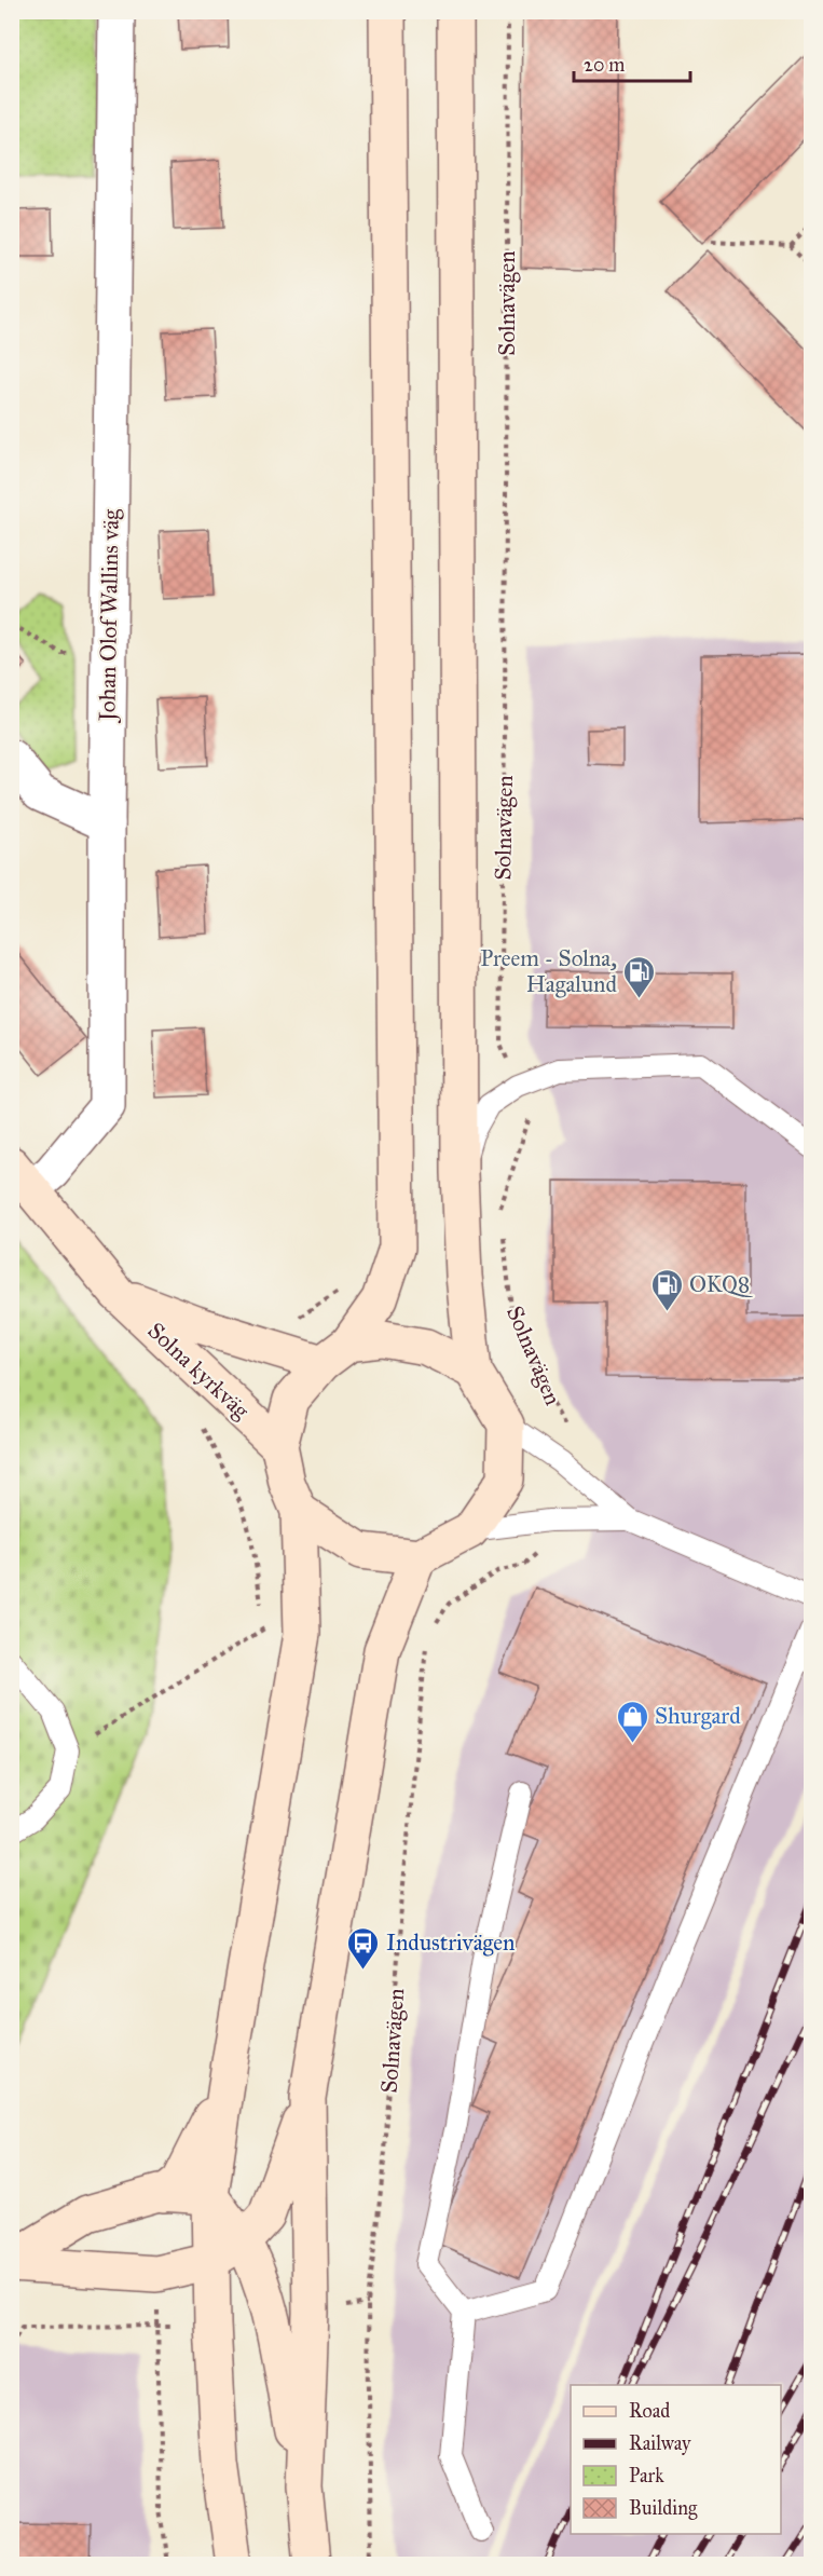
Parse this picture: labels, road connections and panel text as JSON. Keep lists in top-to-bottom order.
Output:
{
  "streets": {
    "main road": ["Solnavägen", "Solna kyrkväg"],
    "street": ["Johan Olof Wallins väg"]
  },
  "crossings": [
    ["Solnavägen", "Solna kyrkväg"],
    ["Johan Olof Wallins väg", "Solna kyrkväg"]
  ],
  "places": {
    "fuel station": ["Preem - Solna, Hagalund", "OKQ8"],
    "shop": ["Shurgard"],
    "bus stop": ["Industrivägen"]
  },
  "legend": [
    "Road",
    "Railway",
    "Park",
    "Building"
  ],
  "scale_bar": "20 m"
}
